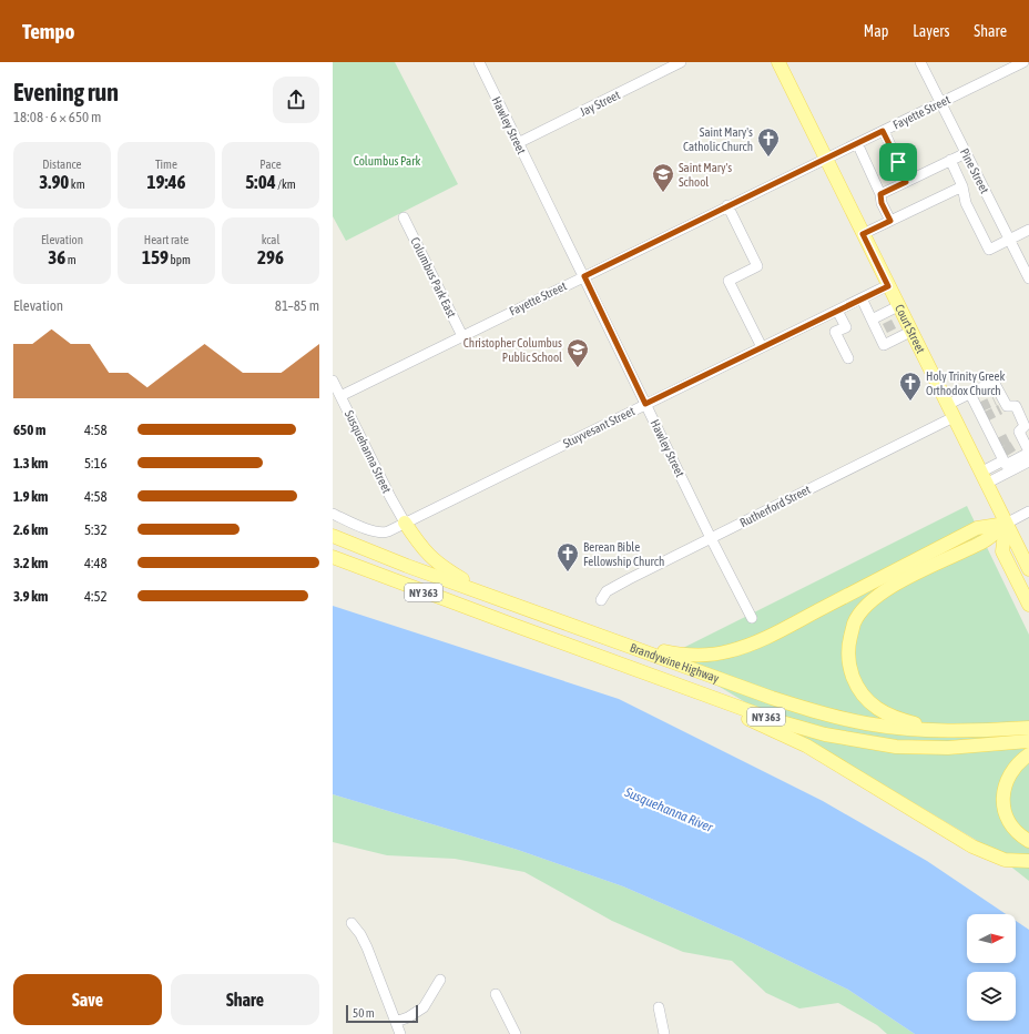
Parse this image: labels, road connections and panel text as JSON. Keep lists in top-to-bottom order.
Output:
{
  "streets": {
    "main road": ["Court Street", "NY 363", "Brandywine Highway"],
    "street": [
      "Jay Street",
      "Fayette Street",
      "Hawley Street",
      "Pine Street",
      "Columbus Park East",
      "Stuyvesant Street",
      "Susquehanna Street",
      "Rutherford Street"
    ]
  },
  "crossings": [
    ["Jay Street", "Hawley Street"],
    ["Fayette Street", "Hawley Street"],
    ["Fayette Street", "Pine Street"],
    ["Fayette Street", "Columbus Park East"],
    ["Fayette Street", "Court Street"],
    ["Fayette Street", "Susquehanna Street"],
    ["Hawley Street", "Stuyvesant Street"],
    ["Hawley Street", "Rutherford Street"],
    ["Court Street", "Stuyvesant Street"],
    ["Court Street", "Rutherford Street"],
    ["Stuyvesant Street", "Susquehanna Street"]
  ],
  "water": ["Susquehanna River"],
  "parks": ["Columbus Park"],
  "places": {
    "church": ["Saint Mary's Catholic Church", "Holy Trinity Greek Orthodox Church", "Berean Bible Fellowship Church"],
    "school or university": ["Saint Mary's School", "Christopher Columbus Public School"]
  },
  "scale_bar": "50 m",
  "north": "right",
  "page": {
    "header": "Tempo",
    "nav": ["Map", "Layers", "Share"],
    "heading": ["Evening run", "18:08 · 6 × 650 m"],
    "stats": [
      ["Distance", "3.90 km"],
      ["Time", "19:46"],
      ["Pace", "5:04 /km"],
      ["Elevation", "36 m"],
      ["Heart rate", "159 bpm"],
      ["kcal", "296"]
    ],
    "chart": ["Elevation", "81–85 m"],
    "list": [
      {
        "name": "650 m",
        "note": "4:58"
      },
      {
        "name": "1.3 km",
        "note": "5:16"
      },
      {
        "name": "1.9 km",
        "note": "4:58"
      },
      {
        "name": "2.6 km",
        "note": "5:32"
      },
      {
        "name": "3.2 km",
        "note": "4:48"
      },
      {
        "name": "3.9 km",
        "note": "4:52"
      }
    ],
    "buttons": ["Save", "Share"],
    "scale": "50 m"
  }
}
